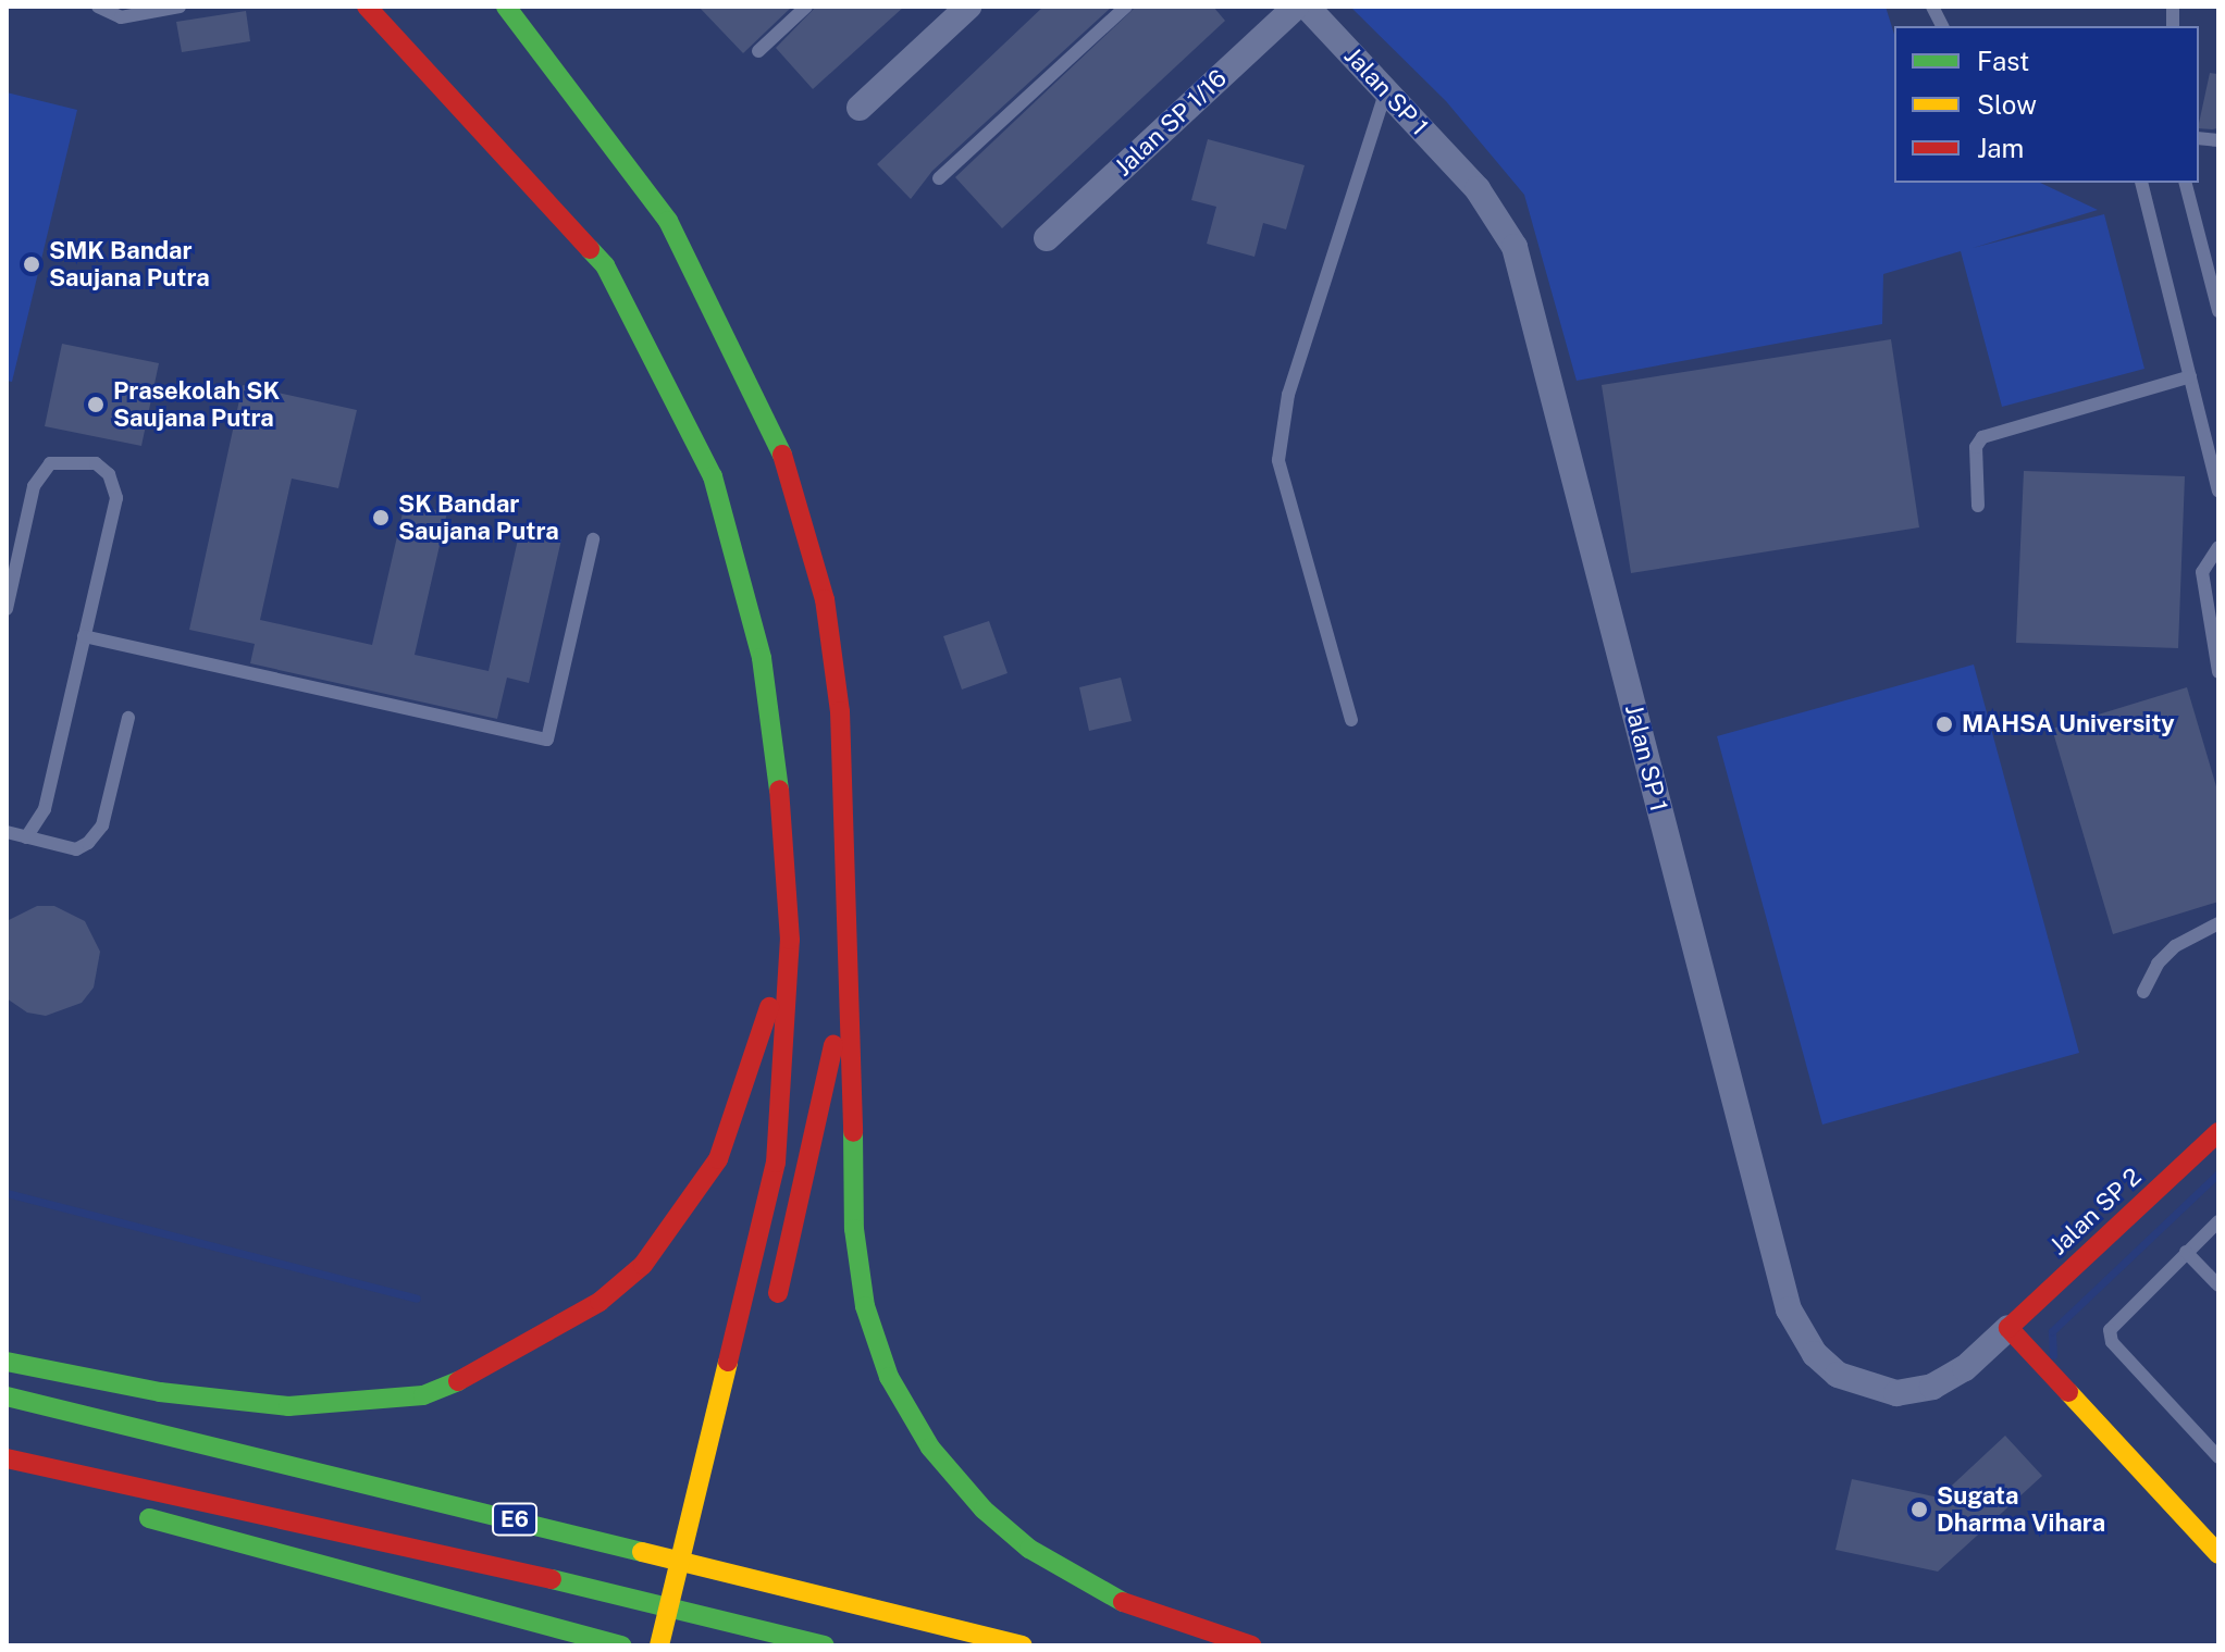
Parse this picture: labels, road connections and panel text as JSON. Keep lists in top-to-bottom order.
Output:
{
  "streets": {
    "main road": ["Jalan SP 2", "E6"],
    "street": ["Jalan SP 1", "Jalan SP 1/16"]
  },
  "crossings": [
    ["Jalan SP 1", "Jalan SP 2"]
  ],
  "places": [
    "SMK Bandar Saujana Putra",
    "Prasekolah SK Saujana Putra",
    "SK Bandar Saujana Putra",
    "MAHSA University",
    "Sugata Dharma Vihara"
  ],
  "legend": ["Fast", "Slow", "Jam"]
}
